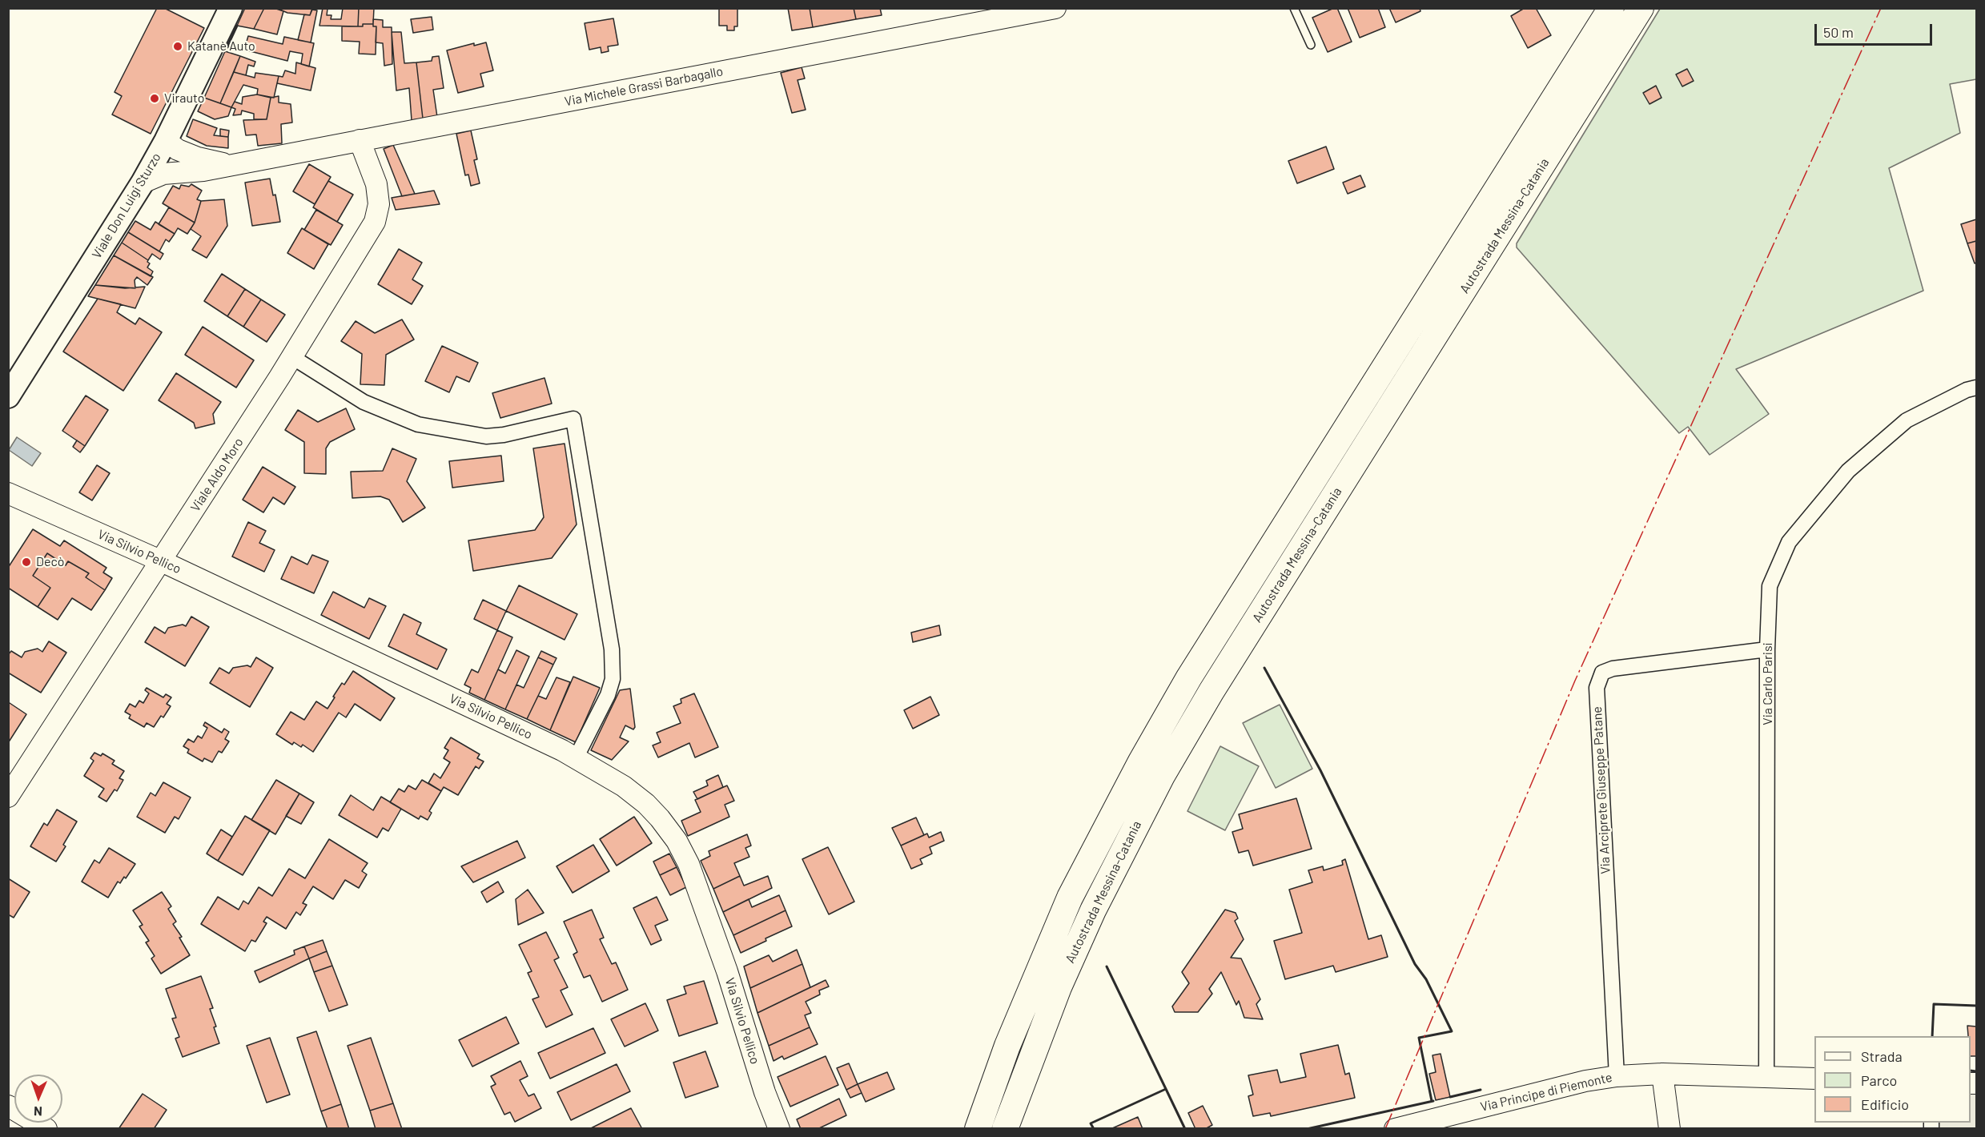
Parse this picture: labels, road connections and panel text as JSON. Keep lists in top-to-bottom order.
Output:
{
  "streets": {
    "highway": ["Autostrada Messina-Catania"],
    "main road": ["Viale Don Luigi Sturzo"],
    "street": [
      "Via Michele Grassi Barbagallo",
      "Viale Aldo Moro",
      "Via Silvio Pellico",
      "Via Carlo Parisi",
      "Via Arciprete Giuseppe Patane",
      "Via Principe di Piemonte"
    ]
  },
  "crossings": [
    ["Via Michele Grassi Barbagallo", "Viale Don Luigi Sturzo"],
    ["Via Michele Grassi Barbagallo", "Viale Aldo Moro"],
    ["Viale Aldo Moro", "Via Silvio Pellico"],
    ["Via Carlo Parisi", "Via Arciprete Giuseppe Patane"],
    ["Via Carlo Parisi", "Via Principe di Piemonte"],
    ["Via Arciprete Giuseppe Patane", "Via Principe di Piemonte"]
  ],
  "places": ["Katanè Auto", "Virauto", "Decò"],
  "legend": ["Strada", "Parco", "Edificio"],
  "scale_bar": "50 m",
  "north": "bottom"
}
